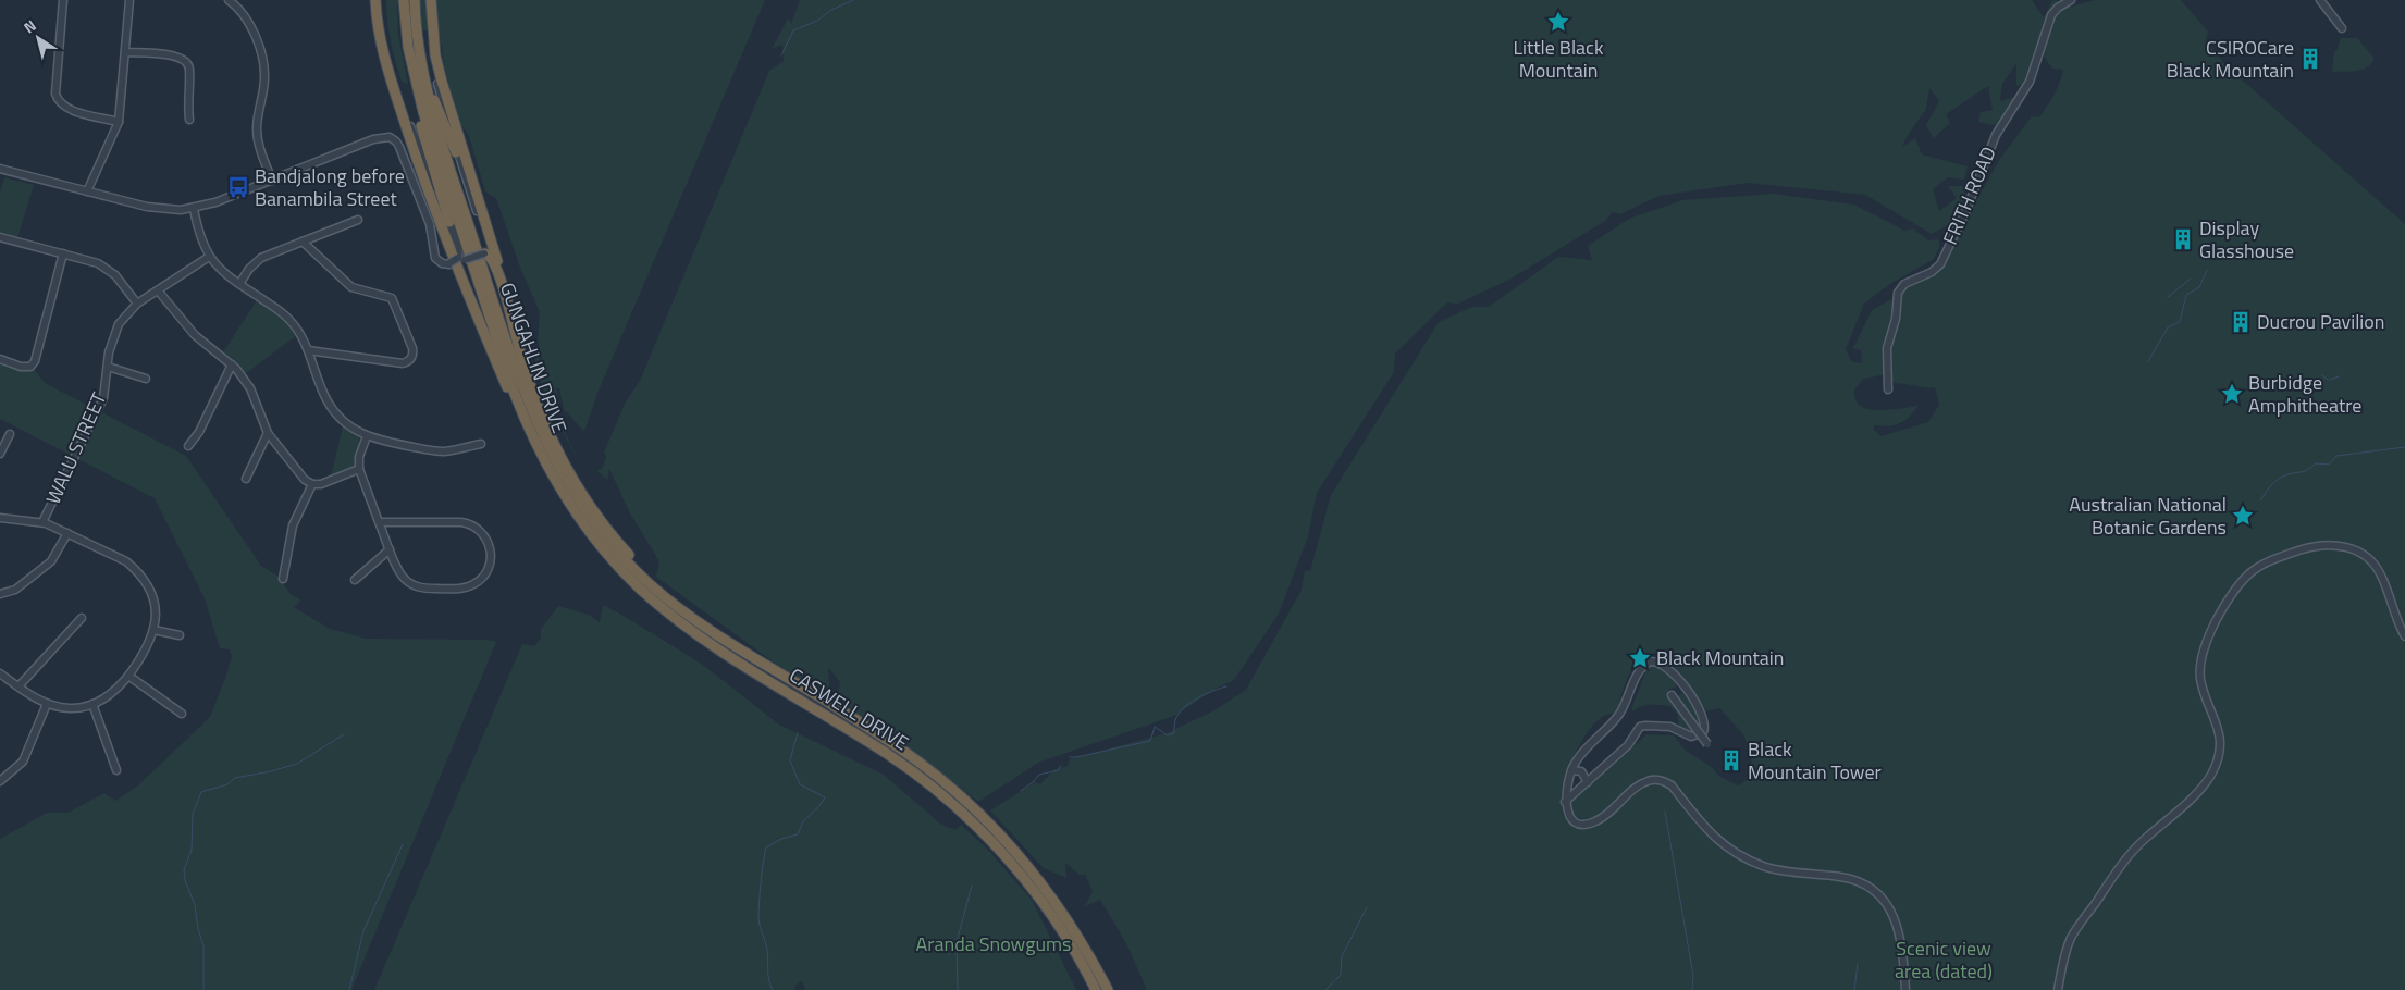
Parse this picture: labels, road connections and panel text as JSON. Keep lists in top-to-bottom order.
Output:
{
  "streets": {
    "highway": ["GUNGAHLIN DRIVE", "CASWELL DRIVE"],
    "street": ["FRITH ROAD", "WALU STREET"]
  },
  "crossings": [
    ["GUNGAHLIN DRIVE", "CASWELL DRIVE"]
  ],
  "parks": ["Aranda Snowgums", "Scenic view area (dated)"],
  "places": {
    "place": [
      "Little Black Mountain",
      "Burbidge Amphitheatre",
      "Australian National Botanic Gardens",
      "Black Mountain"
    ],
    "building": [
      "CSIROCare Black Mountain",
      "Display Glasshouse",
      "Ducrou Pavilion",
      "Black Mountain Tower"
    ],
    "bus stop": ["Bandjalong before Banambila Street"]
  },
  "north": "top left"
}
